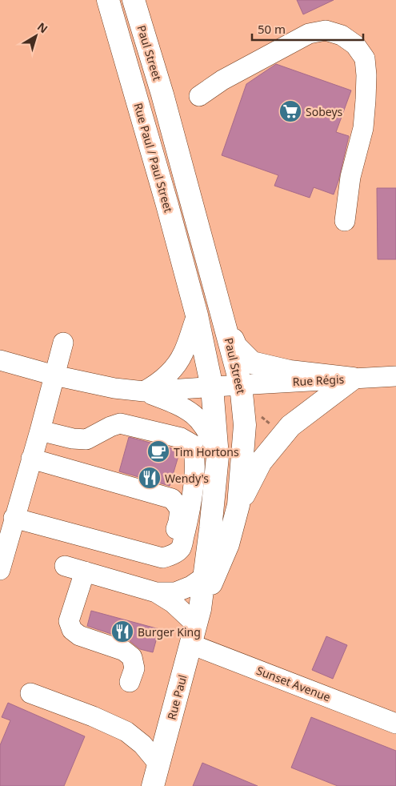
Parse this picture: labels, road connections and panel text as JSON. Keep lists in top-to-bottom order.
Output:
{
  "streets": {
    "main road": ["Paul Street", "Rue Paul / Paul Street", "Rue Paul"],
    "street": ["Rue Régis", "Sunset Avenue"]
  },
  "crossings": [
    ["Paul Street", "Rue Régis"],
    ["Paul Street", "Sunset Avenue"],
    ["Paul Street", "Rue Paul"],
    ["Sunset Avenue", "Rue Paul"]
  ],
  "places": {
    "supermarket": ["Sobeys"],
    "cafe": ["Tim Hortons"],
    "restaurant": ["Wendy's", "Burger King"]
  },
  "scale_bar": "50 m",
  "north": "top right"
}
